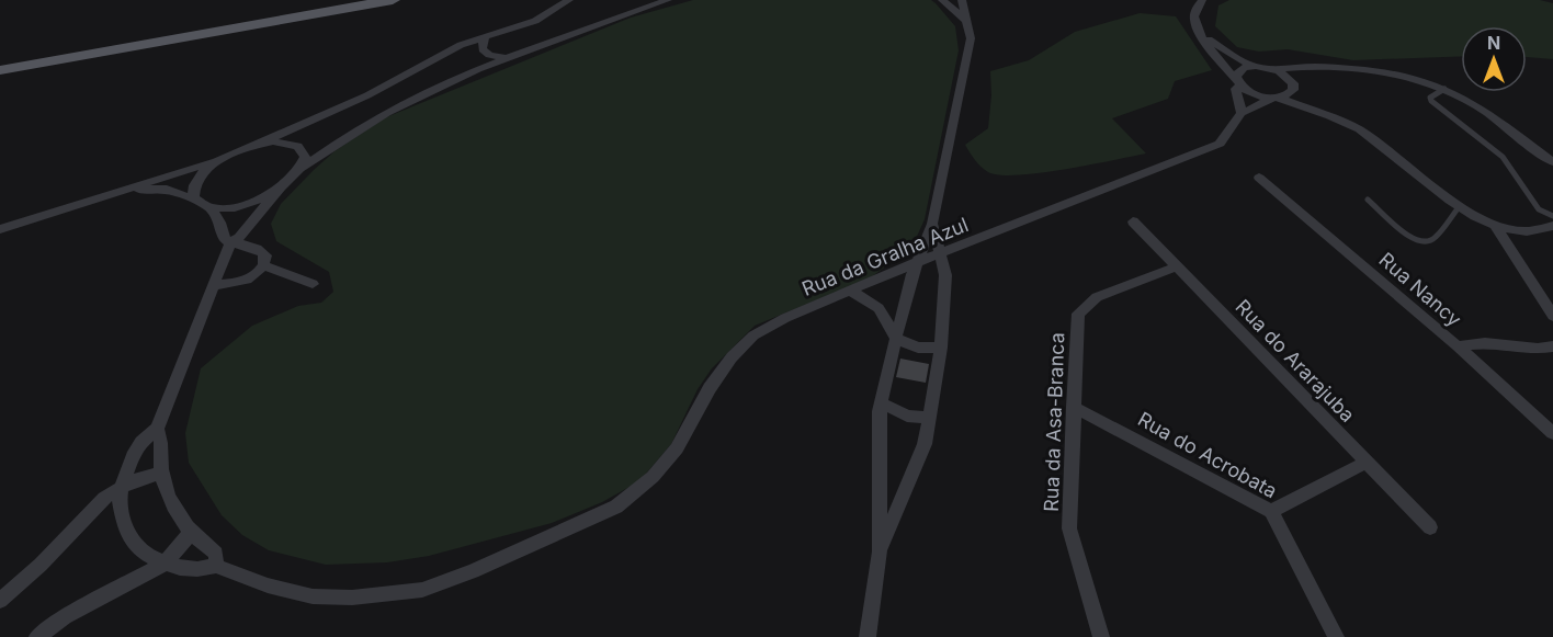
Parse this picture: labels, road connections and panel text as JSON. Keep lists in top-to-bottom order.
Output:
{
  "streets": {
    "street": [
      "Rua da Gralha Azul",
      "Rua Nancy",
      "Rua do Ararajuba",
      "Rua da Asa-Branca",
      "Rua do Acrobata"
    ]
  },
  "crossings": [
    ["Rua do Ararajuba", "Rua da Asa-Branca"],
    ["Rua da Asa-Branca", "Rua do Acrobata"]
  ],
  "north": "top"
}
